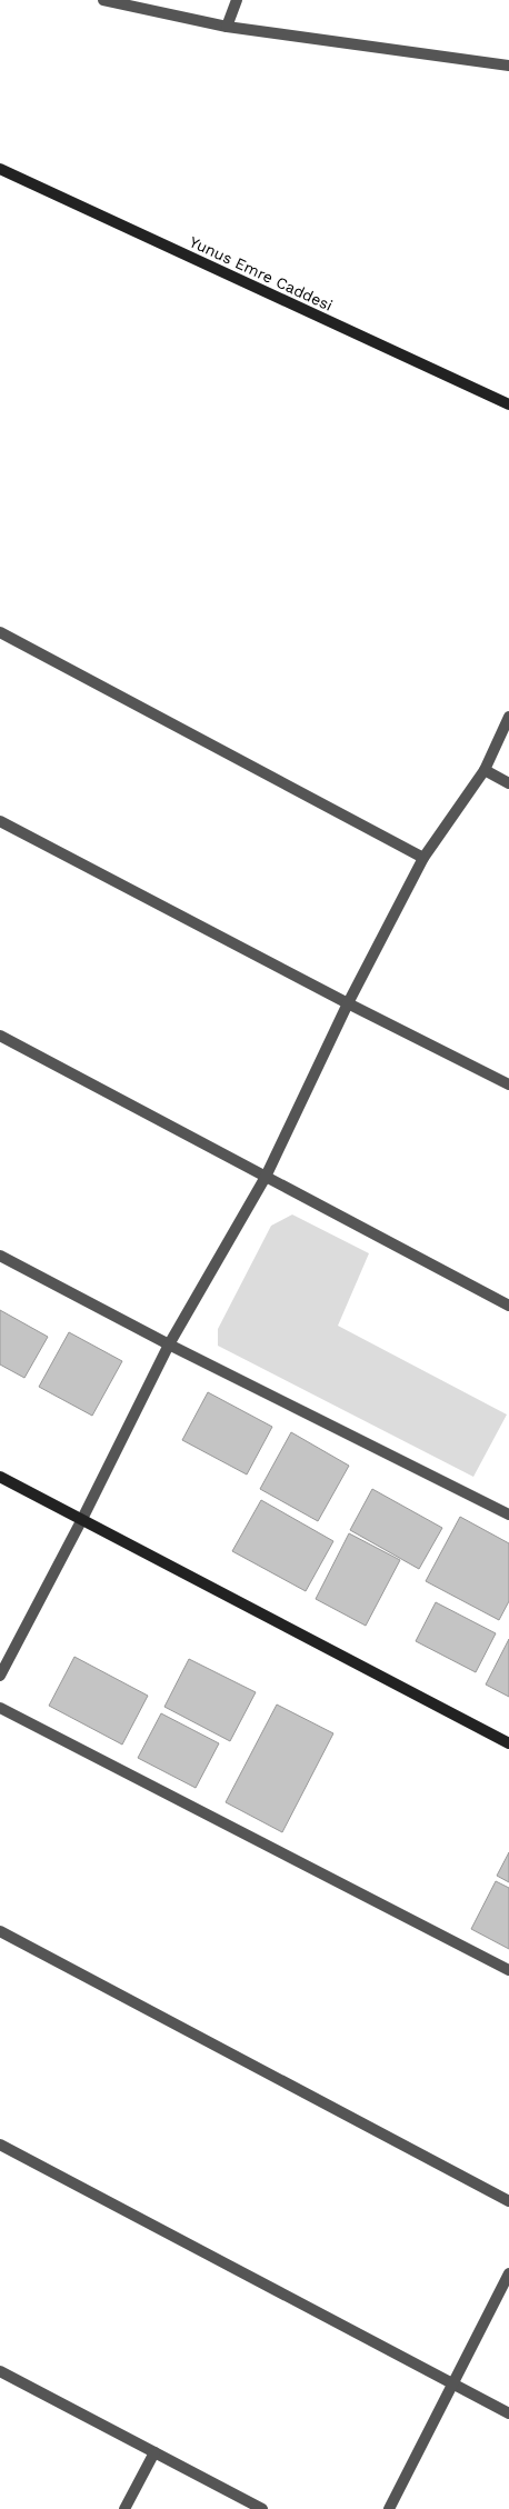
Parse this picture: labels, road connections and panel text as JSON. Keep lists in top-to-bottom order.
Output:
{
  "streets": {
    "street": ["Yunus Emre Caddesi"]
  }
}
